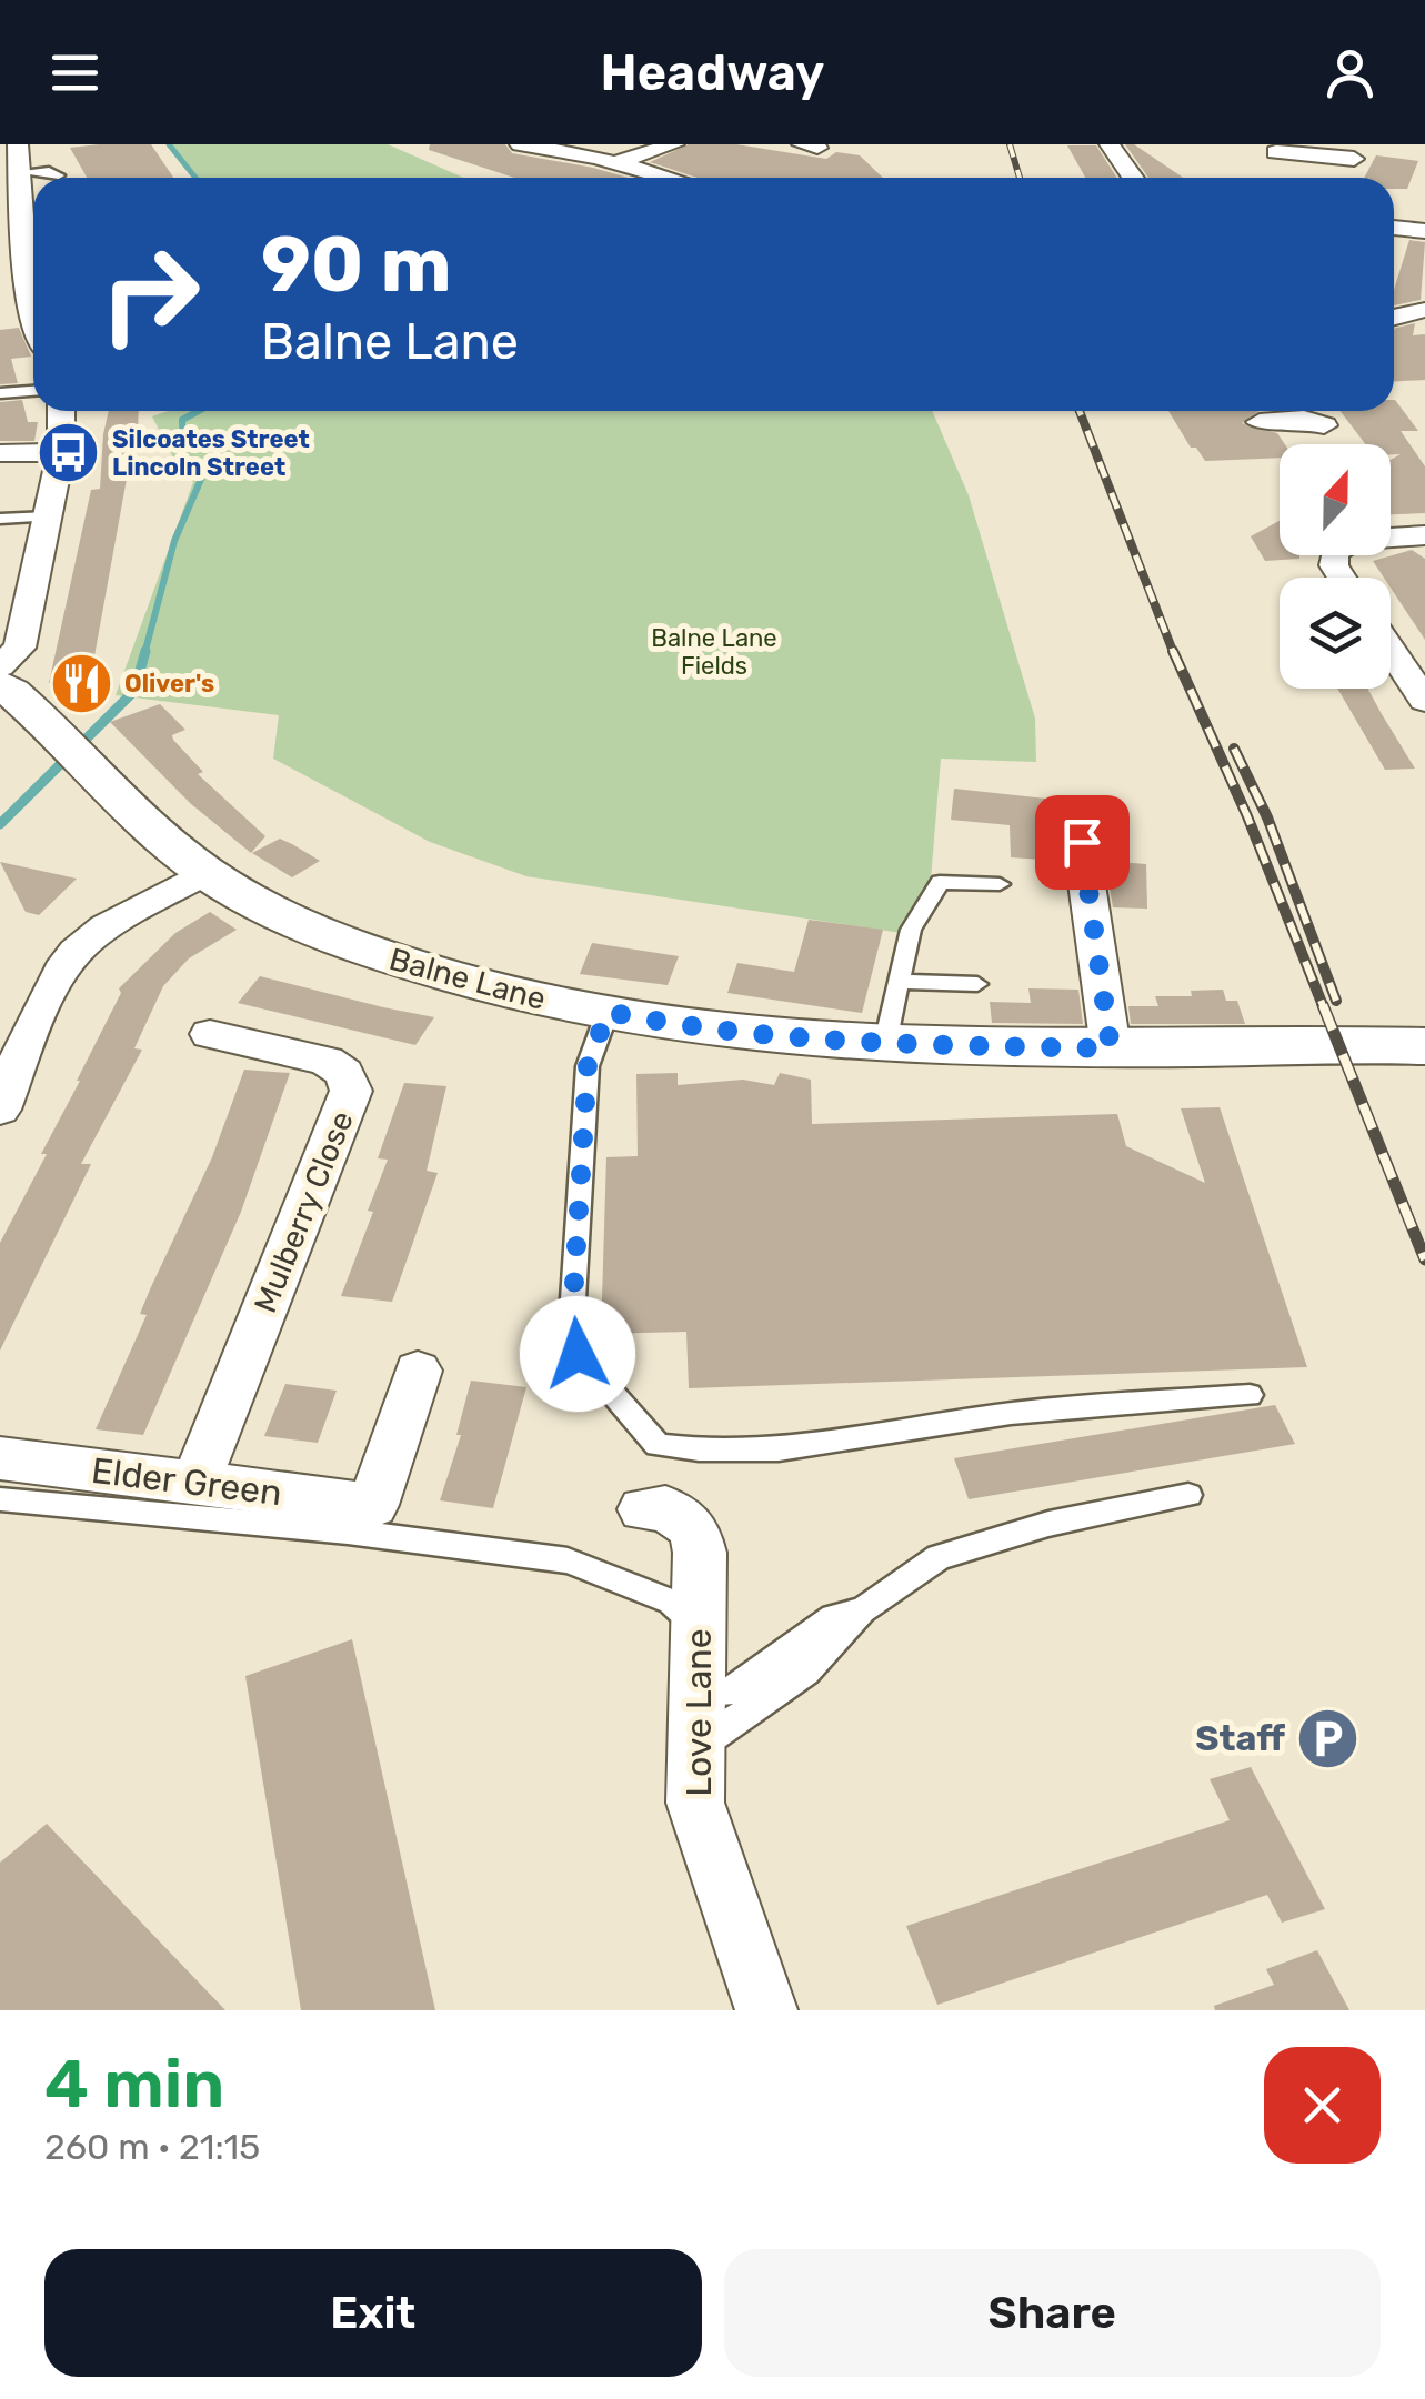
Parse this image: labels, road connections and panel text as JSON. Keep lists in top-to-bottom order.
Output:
{
  "streets": {
    "street": [
      "Balne Lane",
      "Mulberry Close",
      "Elder Green",
      "Love Lane"
    ]
  },
  "crossings": [
    ["Mulberry Close", "Elder Green"]
  ],
  "parks": ["Balne Lane Fields"],
  "places": {
    "bus stop": ["Silcoates Street Lincoln Street"],
    "restaurant": ["Oliver's"],
    "parking": ["Staff"]
  },
  "north": "top",
  "page": {
    "header": "Headway",
    "turn": ["90 m", "Balne Lane"],
    "heading": ["4 min", "260 m · 21:15"],
    "buttons": ["Exit", "Share"]
  }
}
